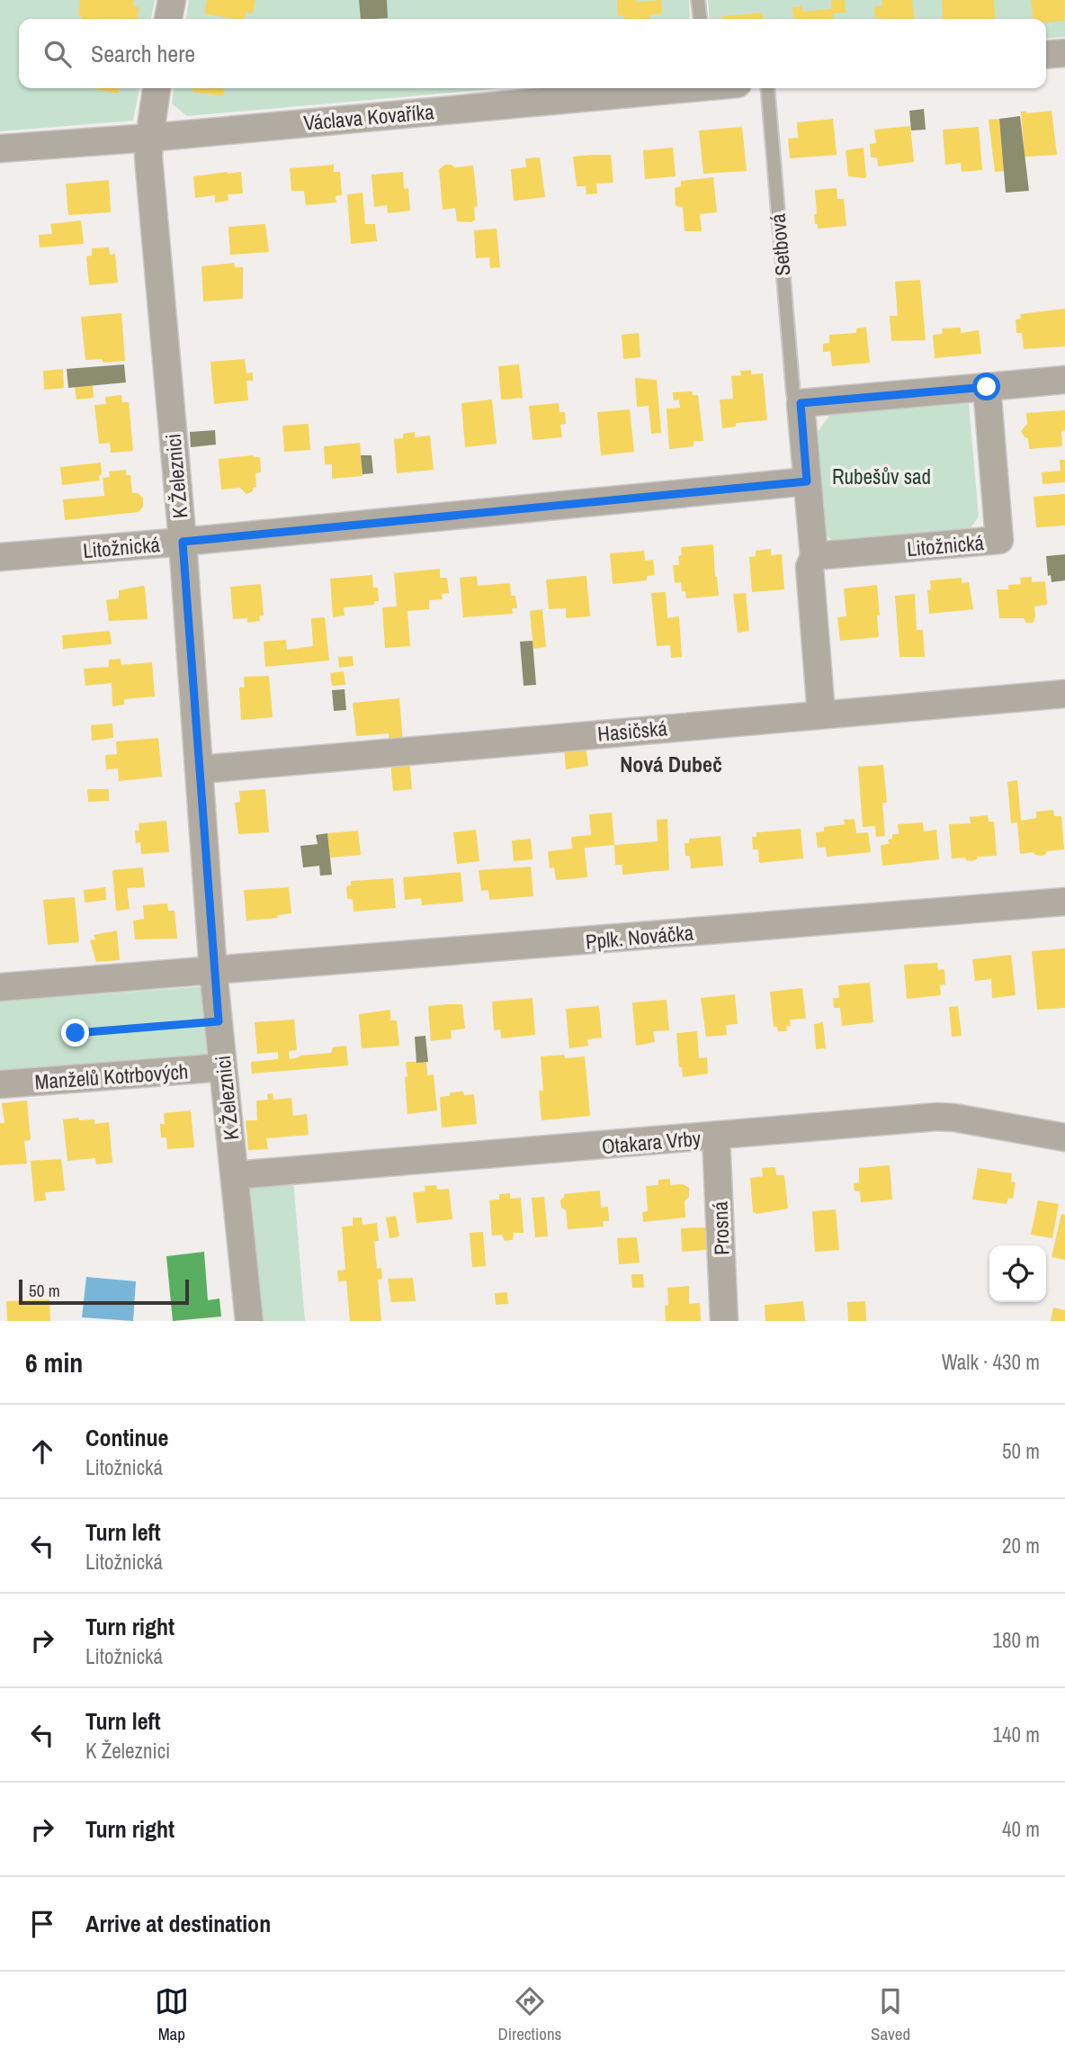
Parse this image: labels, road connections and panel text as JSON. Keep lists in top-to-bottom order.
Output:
{
  "streets": {
    "street": [
      "Václava Kovaříka",
      "K Železnici",
      "Litožnická",
      "Hasičská",
      "Pplk. Nováčka",
      "Manželů Kotrbových",
      "Otakara Vrby",
      "Prosná"
    ],
    "lane": ["Setbová"]
  },
  "crossings": [
    ["Václava Kovaříka", "K Železnici"],
    ["K Železnici", "Litožnická"],
    ["K Železnici", "Hasičská"],
    ["K Železnici", "Pplk. Nováčka"],
    ["K Železnici", "Manželů Kotrbových"],
    ["K Železnici", "Otakara Vrby"],
    ["Otakara Vrby", "Prosná"]
  ],
  "districts": ["Nová Dubeč"],
  "parks": ["Rubešův sad"],
  "scale_bar": "50 m",
  "page": {
    "search": "Search here",
    "scale": "50 m",
    "heading": ["6 min", "Walk · 430 m"],
    "list": [
      ["Continue", "Litožnická", "50 m"],
      ["Turn left", "Litožnická", "20 m"],
      ["Turn right", "Litožnická", "180 m"],
      ["Turn left", "K Železnici", "140 m"],
      ["Turn right", "40 m"],
      "Arrive at destination"
    ],
    "nav": ["Map", "Directions", "Saved"]
  }
}
